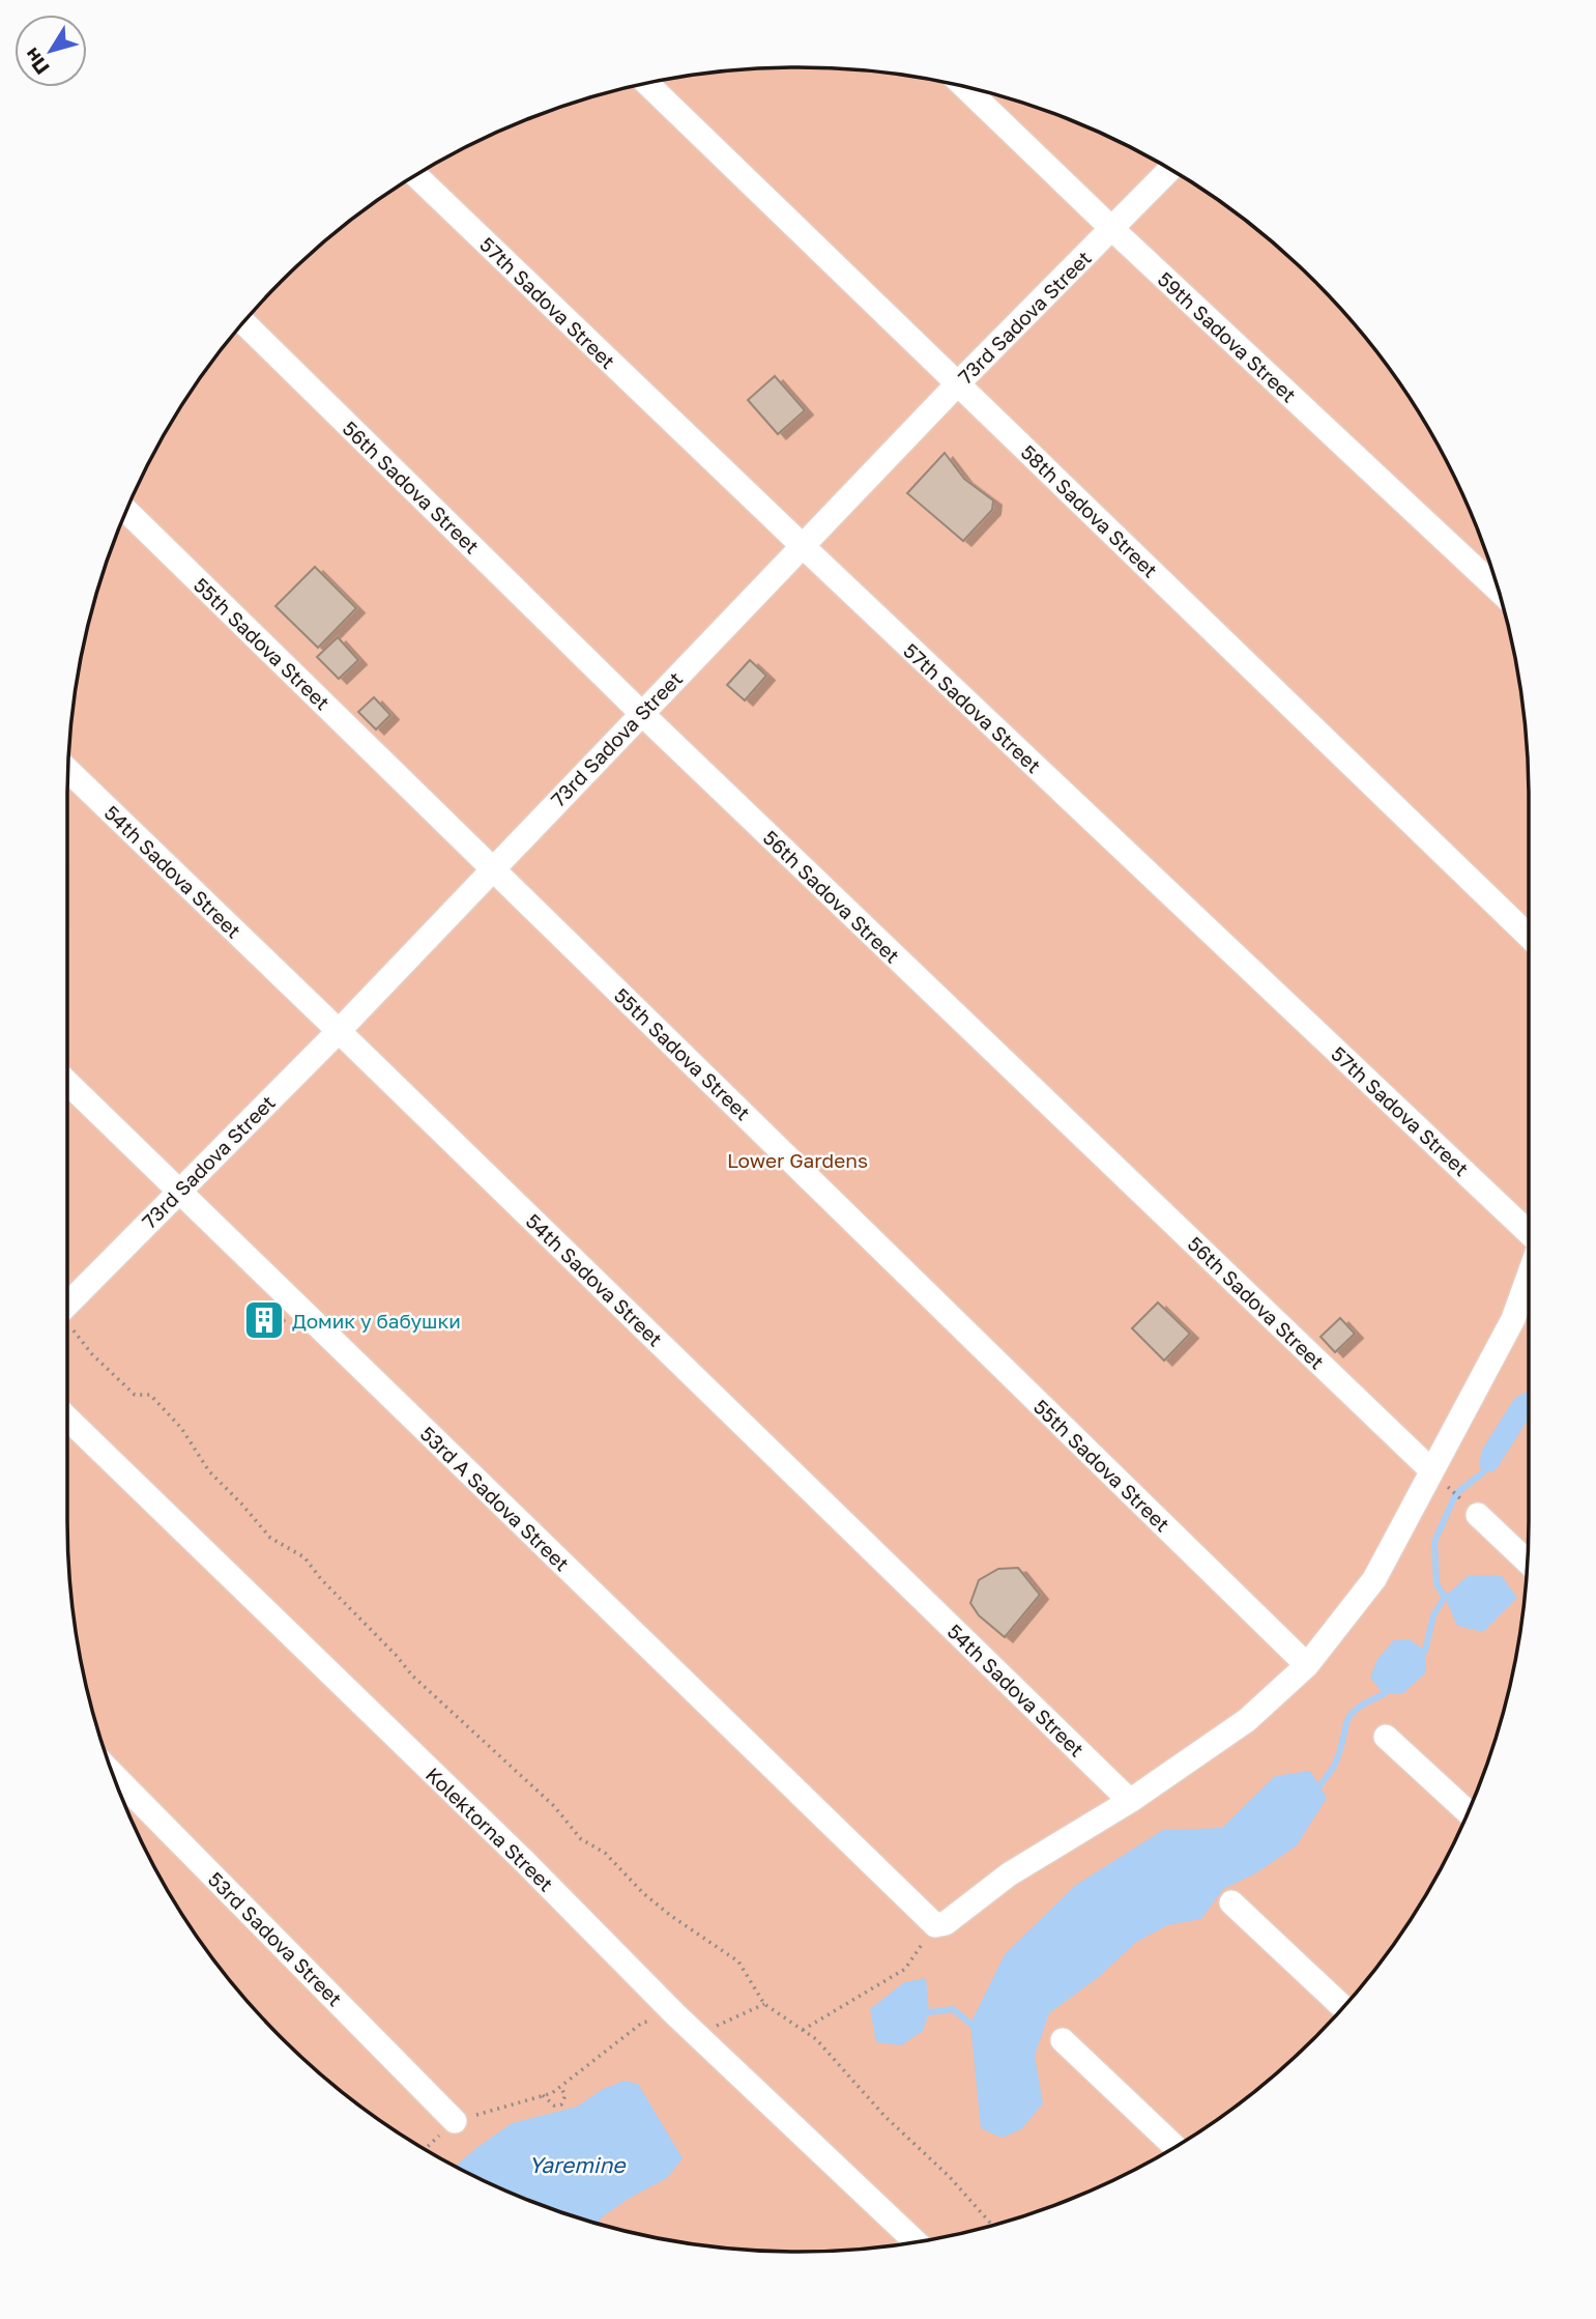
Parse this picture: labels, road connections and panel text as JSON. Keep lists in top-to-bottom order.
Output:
{
  "streets": {
    "street": [
      "57th Sadova Street",
      "73rd Sadova Street",
      "59th Sadova Street",
      "56th Sadova Street",
      "58th Sadova Street",
      "55th Sadova Street",
      "54th Sadova Street",
      "53rd A Sadova Street",
      "Kolektorna Street",
      "53rd Sadova Street"
    ]
  },
  "crossings": [
    ["57th Sadova Street", "73rd Sadova Street"],
    ["73rd Sadova Street", "59th Sadova Street"],
    ["73rd Sadova Street", "56th Sadova Street"],
    ["73rd Sadova Street", "58th Sadova Street"],
    ["73rd Sadova Street", "55th Sadova Street"],
    ["73rd Sadova Street", "54th Sadova Street"],
    ["73rd Sadova Street", "53rd A Sadova Street"]
  ],
  "water": ["Yaremine"],
  "parks": ["Lower Gardens"],
  "places": {
    "building": ["Домик у бабушки"]
  },
  "north": "bottom left"
}
